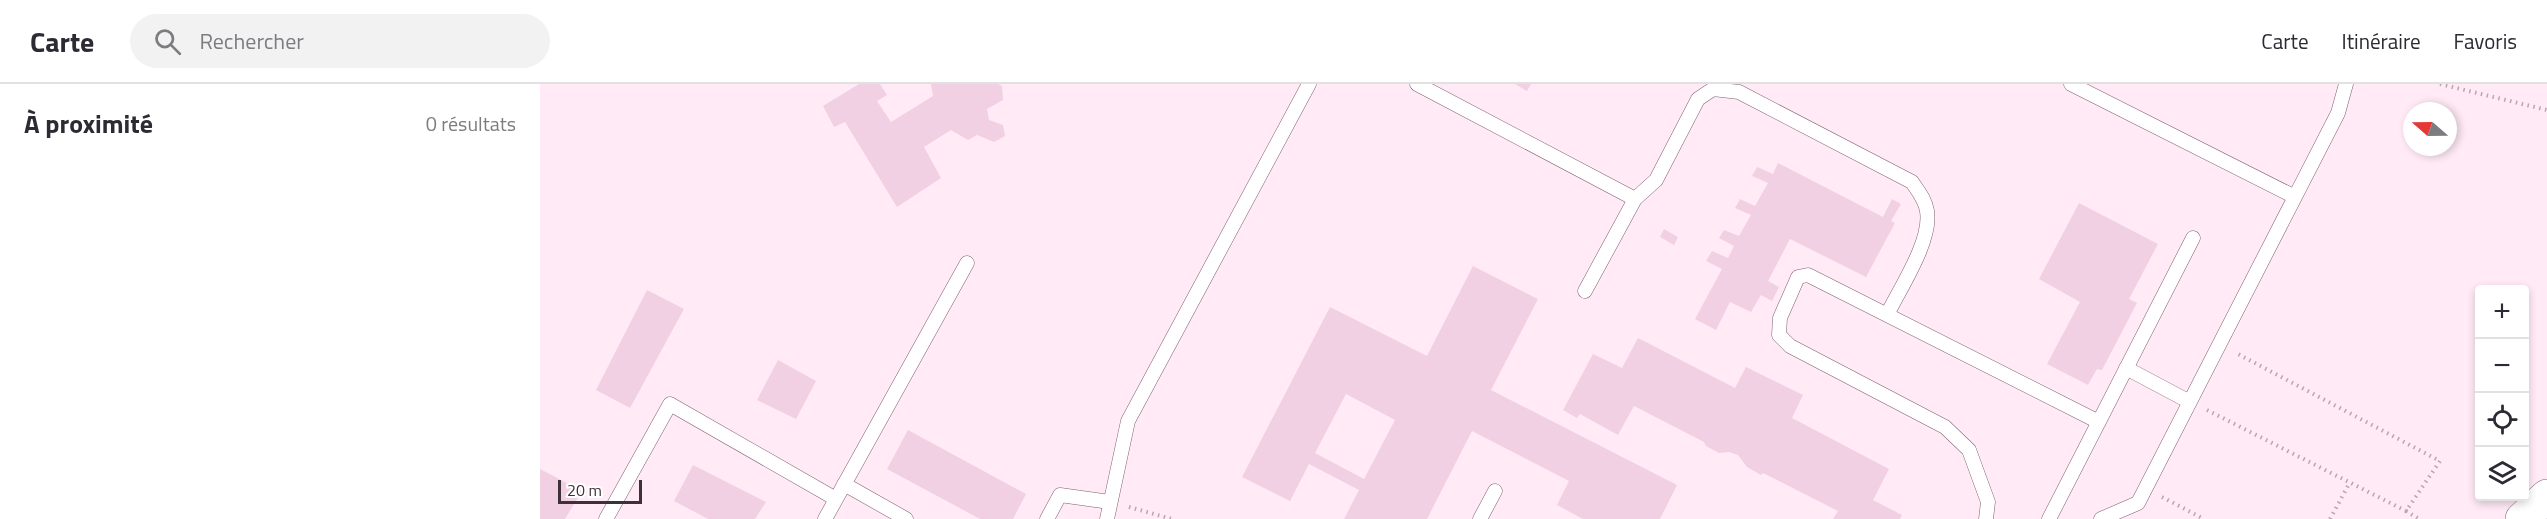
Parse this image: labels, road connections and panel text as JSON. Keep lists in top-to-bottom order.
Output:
{
  "scale_bar": "20 m",
  "north": "left",
  "page": {
    "header": "Carte",
    "search": "Rechercher",
    "nav": ["Carte", "Itinéraire", "Favoris"],
    "heading": ["À proximité", "0 résultats"],
    "map_buttons": ["+", "−"],
    "scale": "20 m"
  }
}
